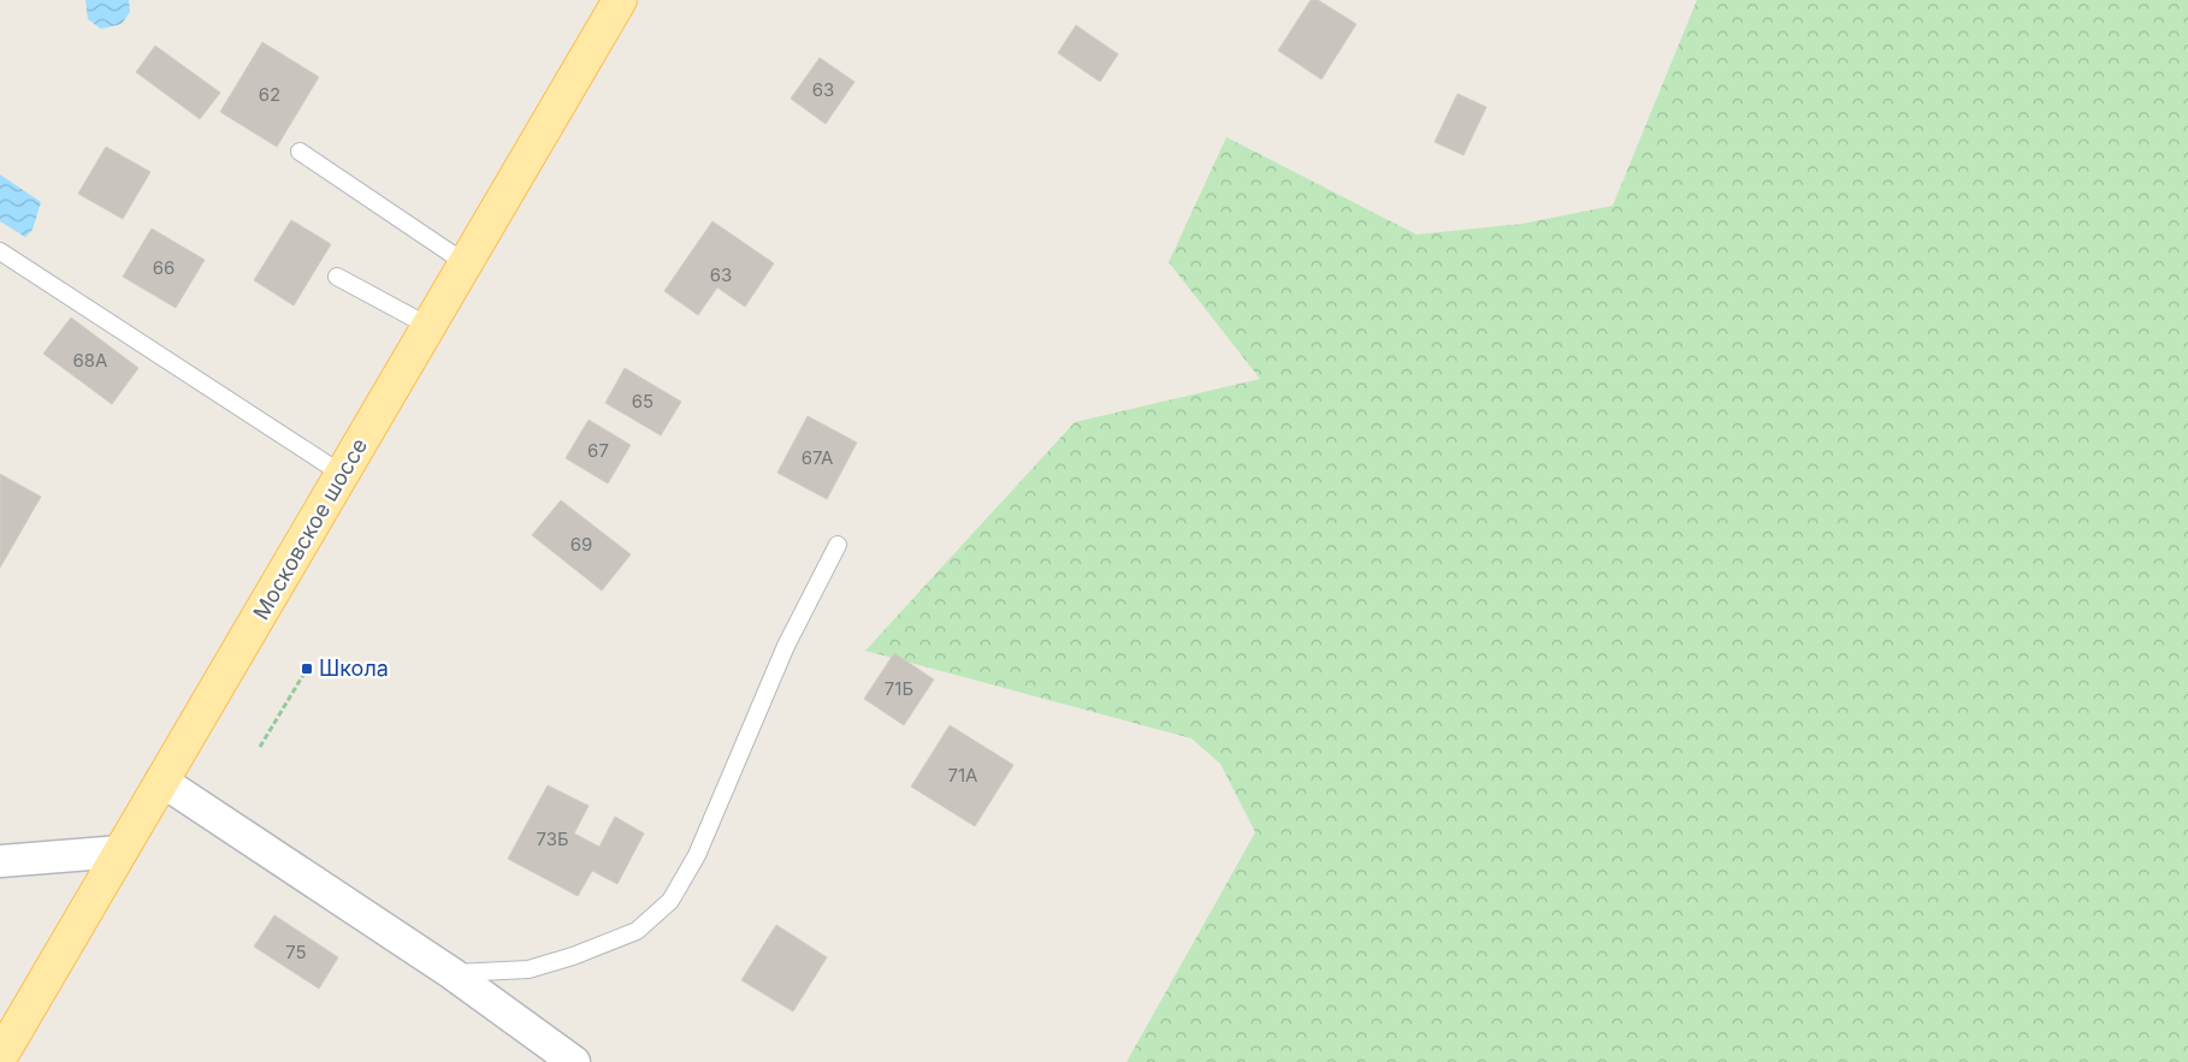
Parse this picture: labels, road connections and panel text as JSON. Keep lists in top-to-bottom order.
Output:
{
  "streets": {
    "main road": ["Московское шоссе"]
  },
  "places": {
    "transit": ["Школа"]
  },
  "house_numbers": [
    "63",
    "62",
    "66",
    "63",
    "68А",
    "65",
    "67",
    "67А",
    "69",
    "71Б",
    "71А",
    "73Б",
    "75"
  ]
}
